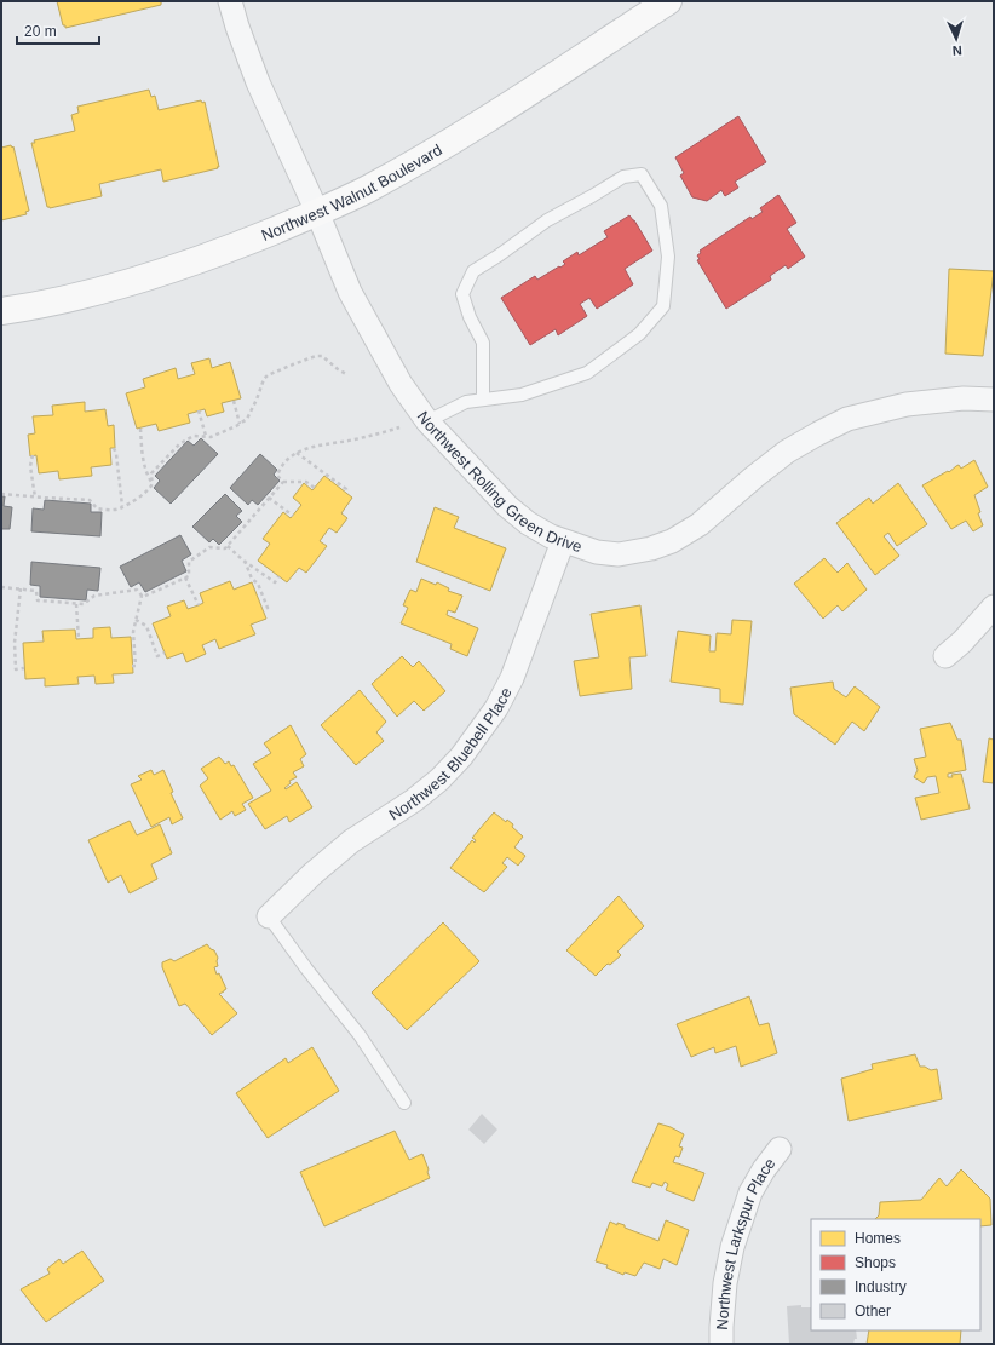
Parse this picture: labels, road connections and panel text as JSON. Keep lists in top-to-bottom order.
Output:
{
  "streets": {
    "main road": ["Northwest Walnut Boulevard"],
    "street": ["Northwest Rolling Green Drive", "Northwest Bluebell Place", "Northwest Larkspur Place"]
  },
  "crossings": [
    ["Northwest Walnut Boulevard", "Northwest Rolling Green Drive"],
    ["Northwest Rolling Green Drive", "Northwest Bluebell Place"]
  ],
  "legend": [
    "Homes",
    "Shops",
    "Industry",
    "Other"
  ],
  "scale_bar": "20 m",
  "north": "bottom"
}
